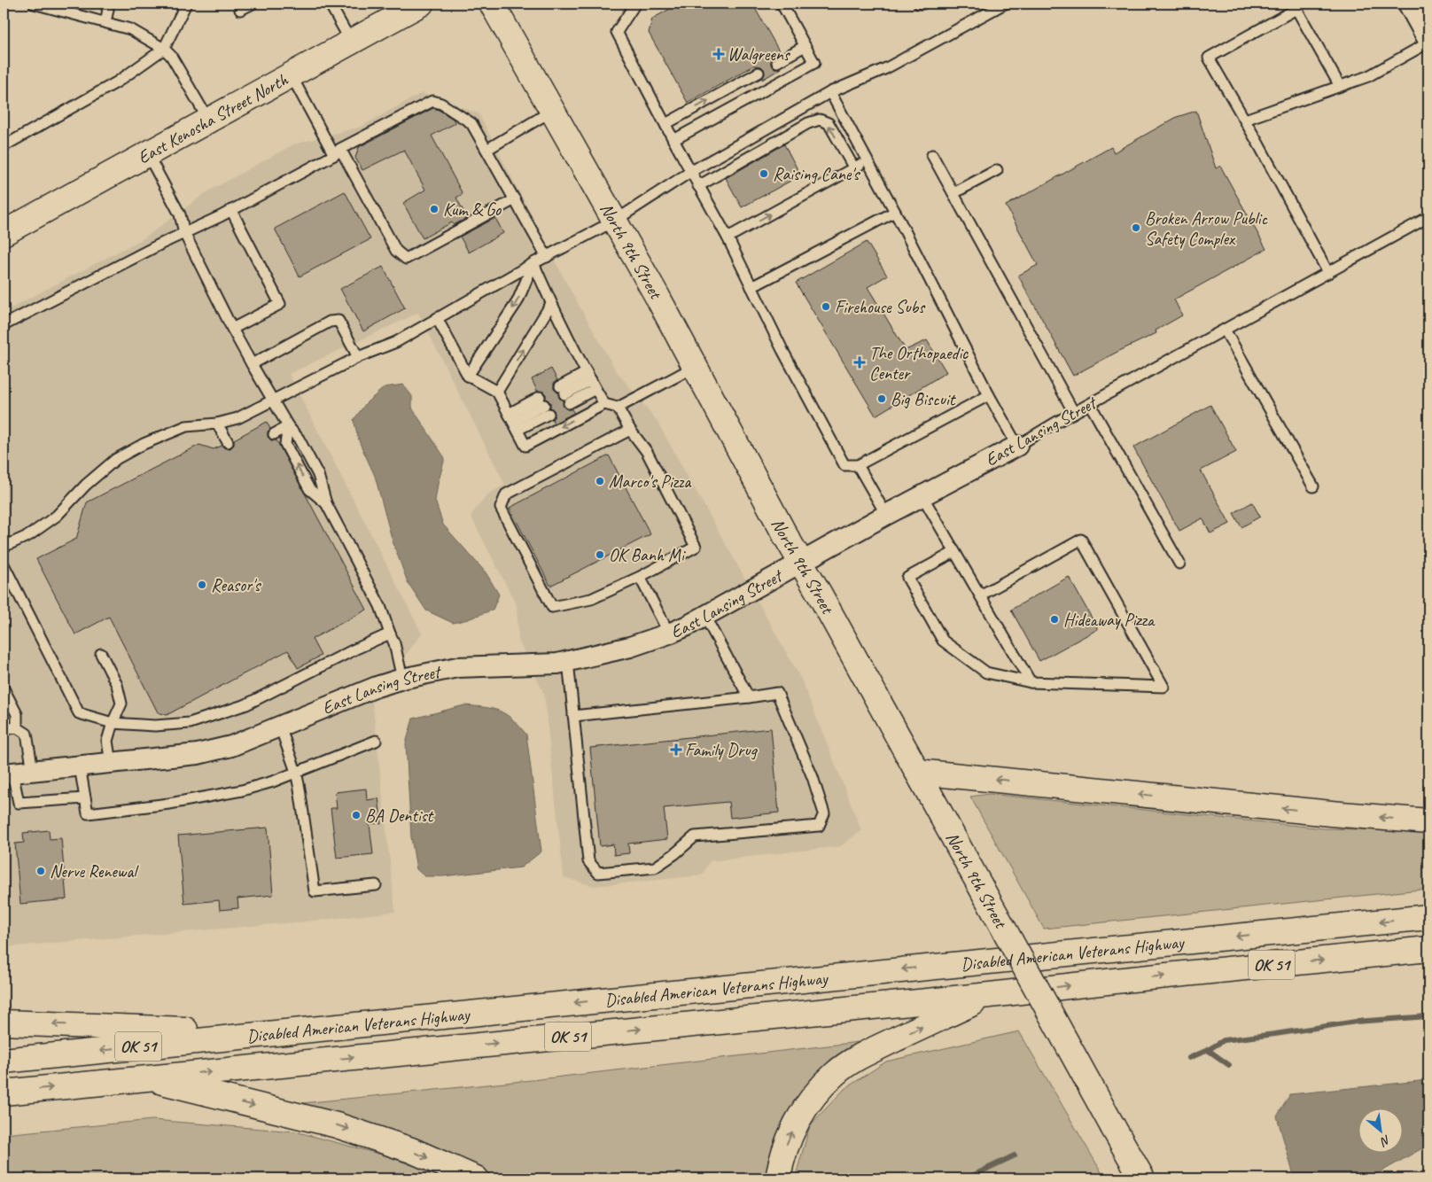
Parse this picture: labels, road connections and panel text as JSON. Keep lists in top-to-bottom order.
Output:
{
  "streets": {
    "main road": [
      "East Kenosha Street North",
      "North 9th Street",
      "Disabled American Veterans Highway",
      "OK 51"
    ],
    "street": ["East Lansing Street"]
  },
  "crossings": [
    ["North 9th Street", "East Lansing Street"]
  ],
  "places": {
    "health": ["Walgreens", "The Orthopaedic Center", "Family Drug"],
    "other": [
      "Raising Cane's",
      "Kum & Go",
      "Broken Arrow Public Safety Complex",
      "Firehouse Subs",
      "Big Biscuit",
      "Marco's Pizza",
      "OK Banh Mi",
      "Reasor's",
      "Hideaway Pizza",
      "BA Dentist",
      "Nerve Renewal"
    ]
  },
  "north": "bottom right"
}
